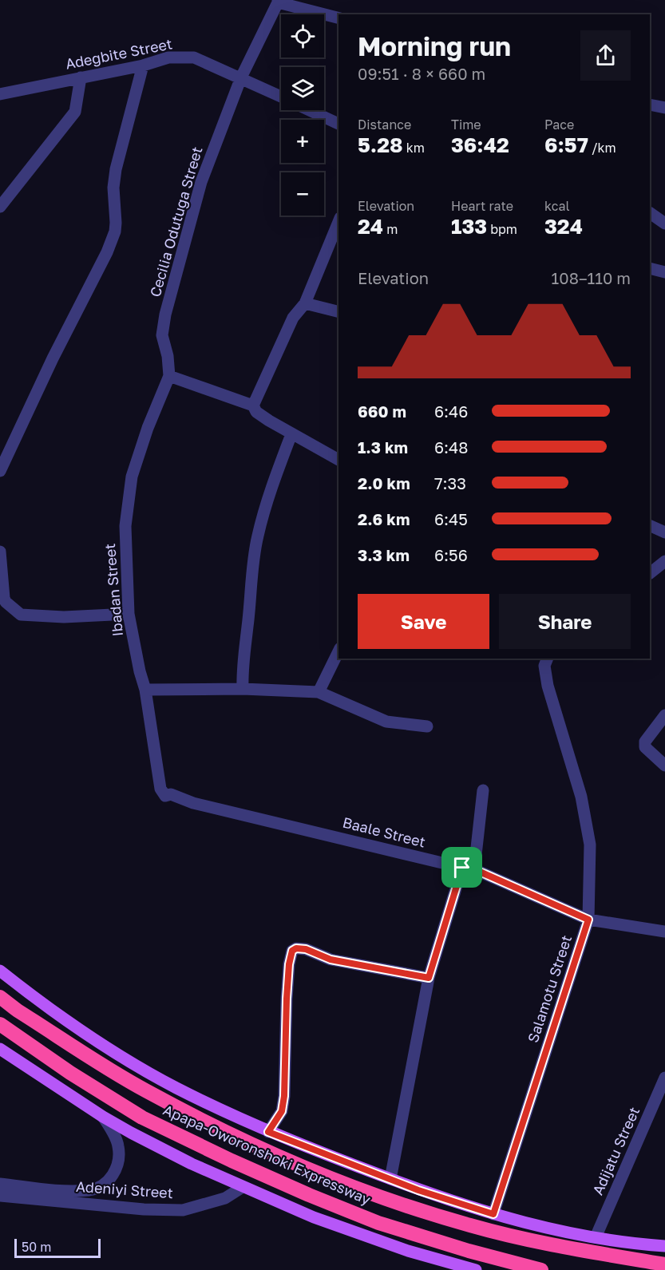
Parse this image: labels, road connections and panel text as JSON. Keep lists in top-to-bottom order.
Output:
{
  "streets": {
    "highway": ["Apapa-Oworonshoki Expressway"],
    "street": [
      "Adegbite Street",
      "Cecilia Odutuga Street",
      "Ibadan Street",
      "Baale Street",
      "Salamotu Street",
      "Adijatu Street",
      "Adeniyi Street"
    ]
  },
  "crossings": [
    ["Adegbite Street", "Cecilia Odutuga Street"],
    ["Cecilia Odutuga Street", "Ibadan Street"],
    ["Ibadan Street", "Baale Street"],
    ["Baale Street", "Salamotu Street"],
    ["Salamotu Street", "Apapa-Oworonshoki Expressway"],
    ["Adijatu Street", "Apapa-Oworonshoki Expressway"]
  ],
  "scale_bar": "50 m",
  "page": {
    "map_buttons": ["+", "−"],
    "heading": ["Morning run", "09:51 · 8 × 660 m"],
    "stats": [
      ["Distance", "5.28 km"],
      ["Time", "36:42"],
      ["Pace", "6:57 /km"],
      ["Elevation", "24 m"],
      ["Heart rate", "133 bpm"],
      ["kcal", "324"]
    ],
    "chart": ["Elevation", "108–110 m"],
    "list": [
      {
        "name": "660 m",
        "note": "6:46"
      },
      {
        "name": "1.3 km",
        "note": "6:48"
      },
      {
        "name": "2.0 km",
        "note": "7:33"
      },
      {
        "name": "2.6 km",
        "note": "6:45"
      },
      {
        "name": "3.3 km",
        "note": "6:56"
      }
    ],
    "buttons": ["Save", "Share"],
    "scale": "50 m"
  }
}
